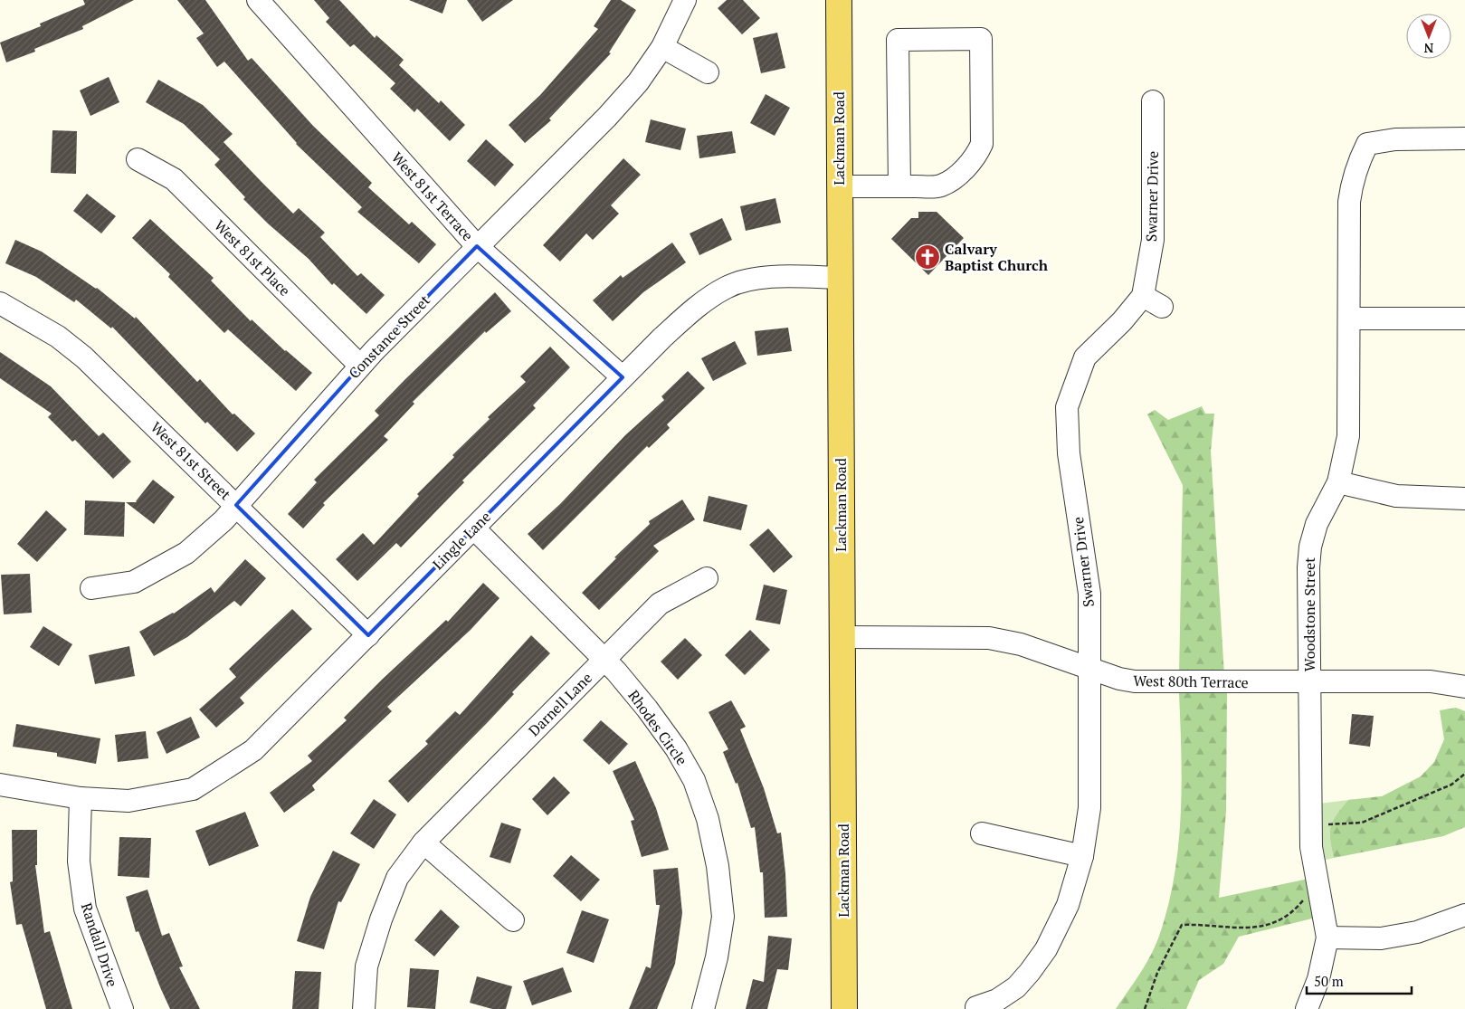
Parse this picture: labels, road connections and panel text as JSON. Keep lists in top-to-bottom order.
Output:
{
  "streets": {
    "main road": ["Lackman Road"],
    "street": [
      "West 81st Terrace",
      "Swarner Drive",
      "West 81st Place",
      "Constance Street",
      "West 81st Street",
      "Lingle Lane",
      "Woodstone Street",
      "West 80th Terrace",
      "Darnell Lane",
      "Rhodes Circle",
      "Randall Drive"
    ]
  },
  "crossings": [
    ["Lackman Road", "Lingle Lane"],
    ["Lackman Road", "West 80th Terrace"],
    ["West 81st Terrace", "Constance Street"],
    ["West 81st Terrace", "Lingle Lane"],
    ["Swarner Drive", "West 80th Terrace"],
    ["West 81st Place", "Constance Street"],
    ["Constance Street", "West 81st Street"],
    ["West 81st Street", "Lingle Lane"],
    ["Lingle Lane", "Rhodes Circle"],
    ["Lingle Lane", "Randall Drive"],
    ["Woodstone Street", "West 80th Terrace"],
    ["Darnell Lane", "Rhodes Circle"]
  ],
  "places": {
    "church": ["Calvary Baptist Church"]
  },
  "scale_bar": "50 m",
  "north": "bottom"
}
